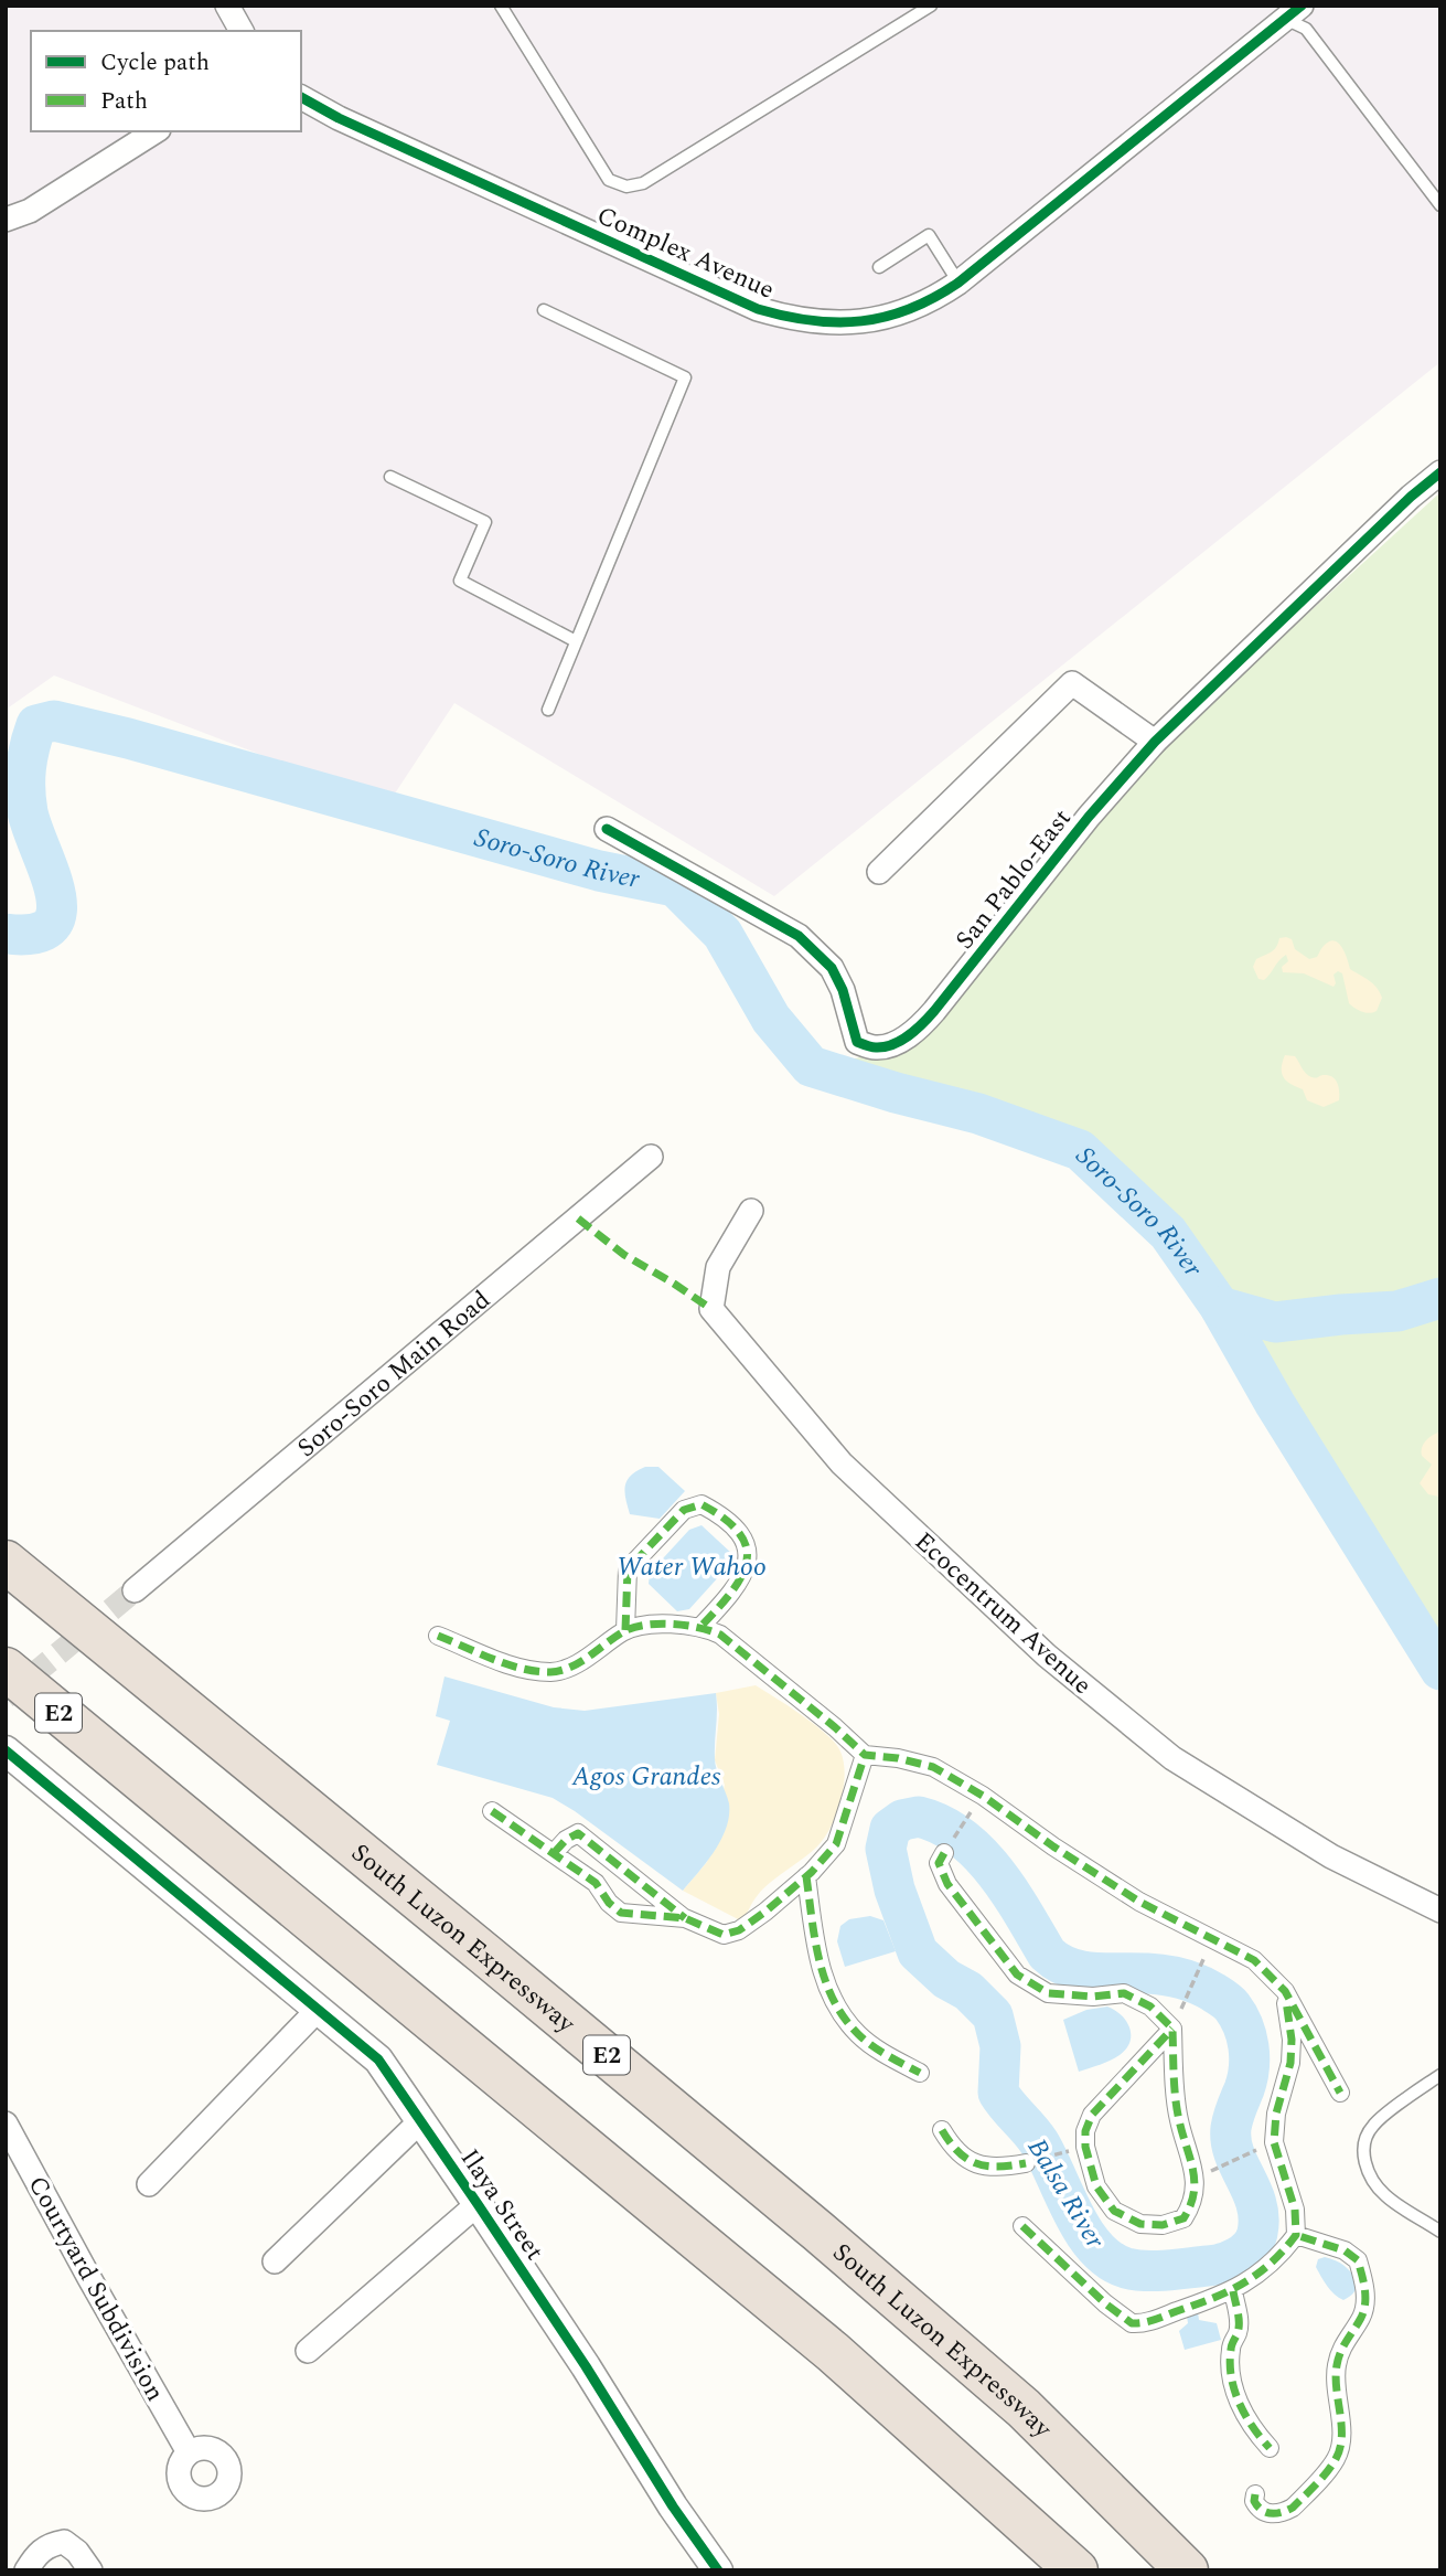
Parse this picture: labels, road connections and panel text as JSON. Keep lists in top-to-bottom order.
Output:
{
  "streets": {
    "highway": ["E2", "South Luzon Expressway"],
    "street": [
      "Complex Avenue",
      "San Pablo-East",
      "Soro-Soro Main Road",
      "Ecocentrum Avenue",
      "Ilaya Street",
      "Courtyard Subdivision"
    ]
  },
  "water": [
    "Soro-Soro River",
    "Water Wahoo",
    "Agos Grandes",
    "Balsa River"
  ],
  "legend": ["Cycle path", "Path"]
}
